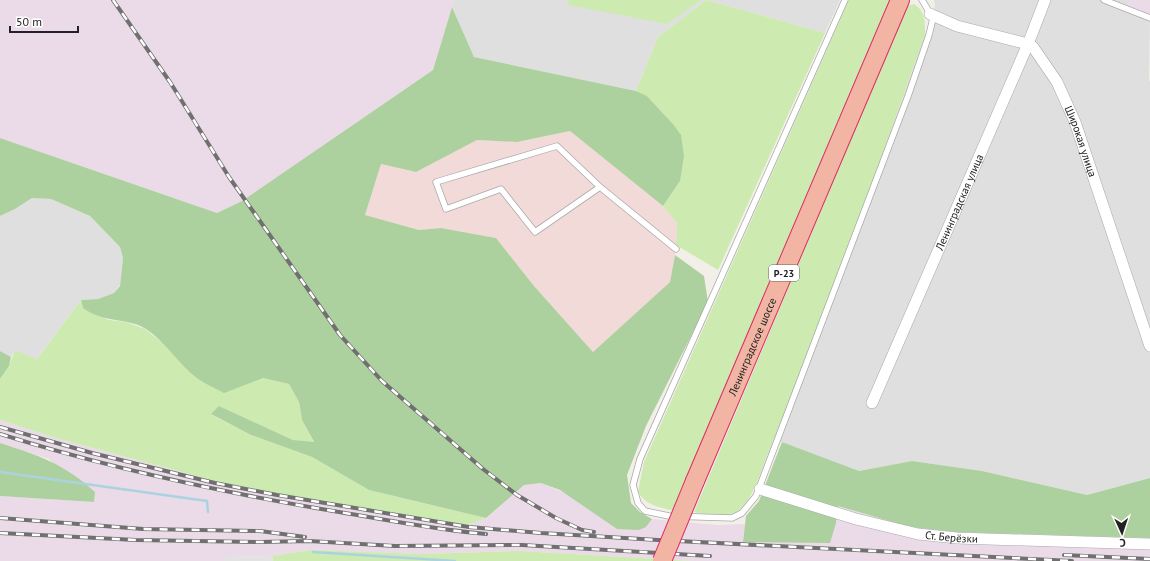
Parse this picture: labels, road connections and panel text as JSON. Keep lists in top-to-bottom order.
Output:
{
  "streets": {
    "highway": ["Р-23", "Ленинградское шоссе"],
    "street": ["Широкая улица", "Ленинградская улица", "Ст. Берёзки"]
  },
  "crossings": [
    ["Широкая улица", "Ленинградская улица"]
  ],
  "scale_bar": "50 m",
  "north": "bottom"
}
